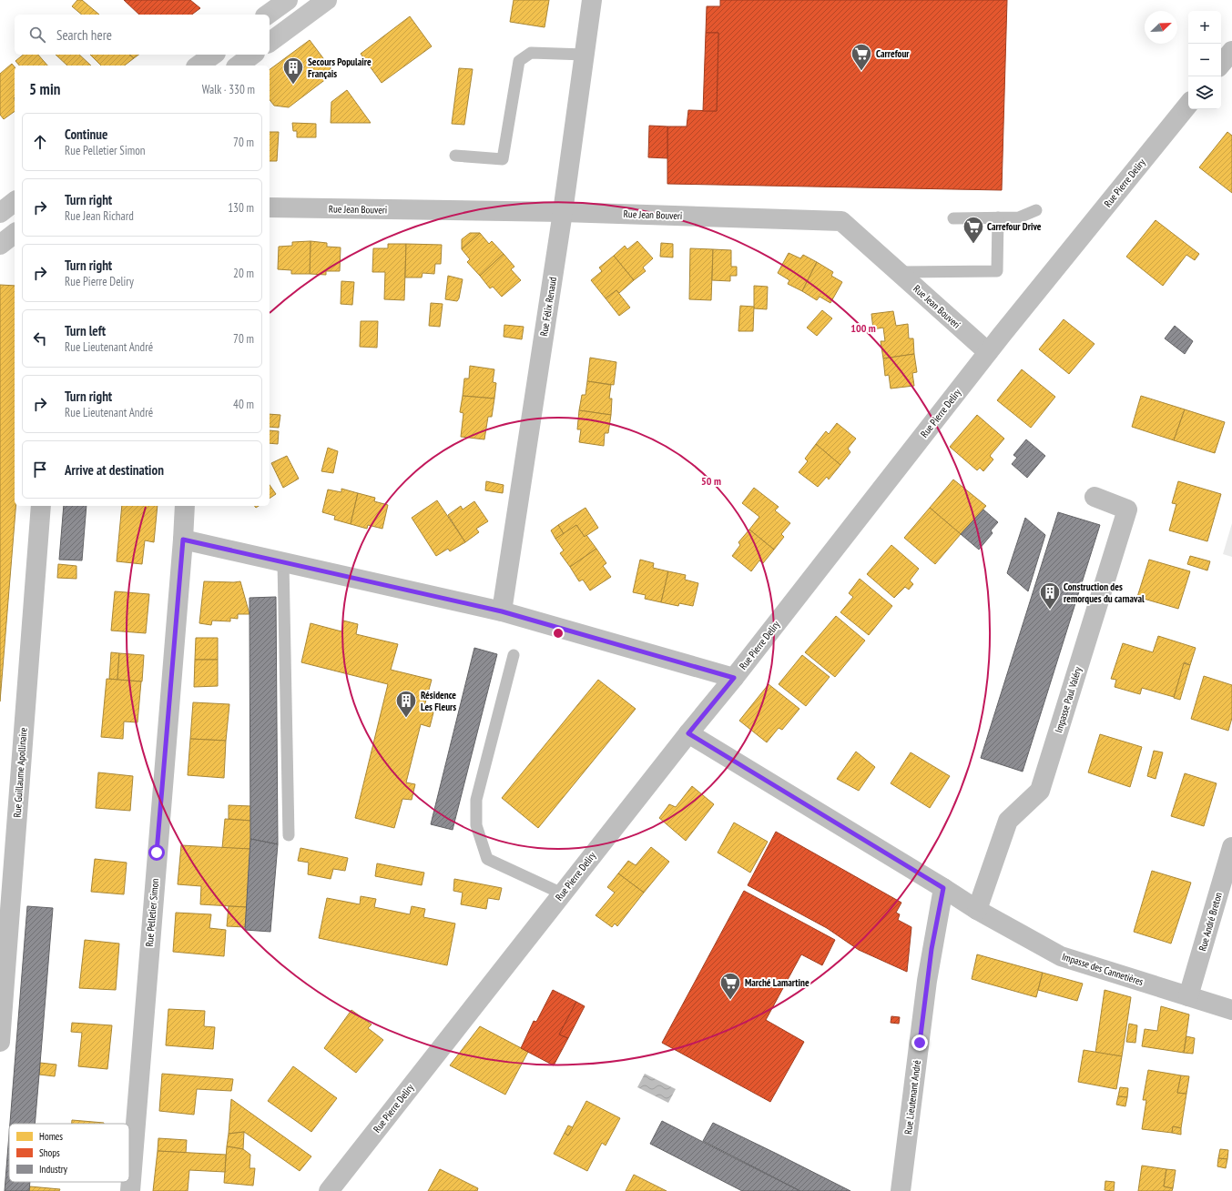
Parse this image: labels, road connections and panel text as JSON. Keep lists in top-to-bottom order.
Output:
{
  "streets": {
    "street": [
      "Rue Pierre Deliry",
      "Rue Jean Bouveri",
      "Rue Félix Renaud",
      "Impasse Paul Valéry",
      "Rue Guillaume Apollinaire",
      "Rue Pelletier Simon",
      "Rue André Breton",
      "Impasse des Cannetières",
      "Rue Lieutenant André"
    ]
  },
  "crossings": [
    ["Rue Pierre Deliry", "Rue Jean Bouveri"],
    ["Rue Jean Bouveri", "Rue Félix Renaud"],
    ["Impasse Paul Valéry", "Impasse des Cannetières"],
    ["Rue André Breton", "Impasse des Cannetières"],
    ["Impasse des Cannetières", "Rue Lieutenant André"]
  ],
  "places": {
    "supermarket": ["Carrefour", "Carrefour Drive", "Marché Lamartine"],
    "building": ["Secours Populaire Français", "Construction des remorques du carnaval", "Résidence Les Fleurs"]
  },
  "legend": ["Homes", "Shops", "Industry"],
  "north": "top right",
  "page": {
    "map_buttons": ["+", "−"],
    "search": "Search here",
    "heading": ["5 min", "Walk · 330 m"],
    "list": [
      ["Continue", "Rue Pelletier Simon", "70 m"],
      ["Turn right", "Rue Jean Richard", "130 m"],
      ["Turn right", "Rue Pierre Deliry", "20 m"],
      ["Turn left", "Rue Lieutenant André", "70 m"],
      ["Turn right", "Rue Lieutenant André", "40 m"],
      "Arrive at destination"
    ]
  },
  "rings": ["100 m", "50 m"]
}
